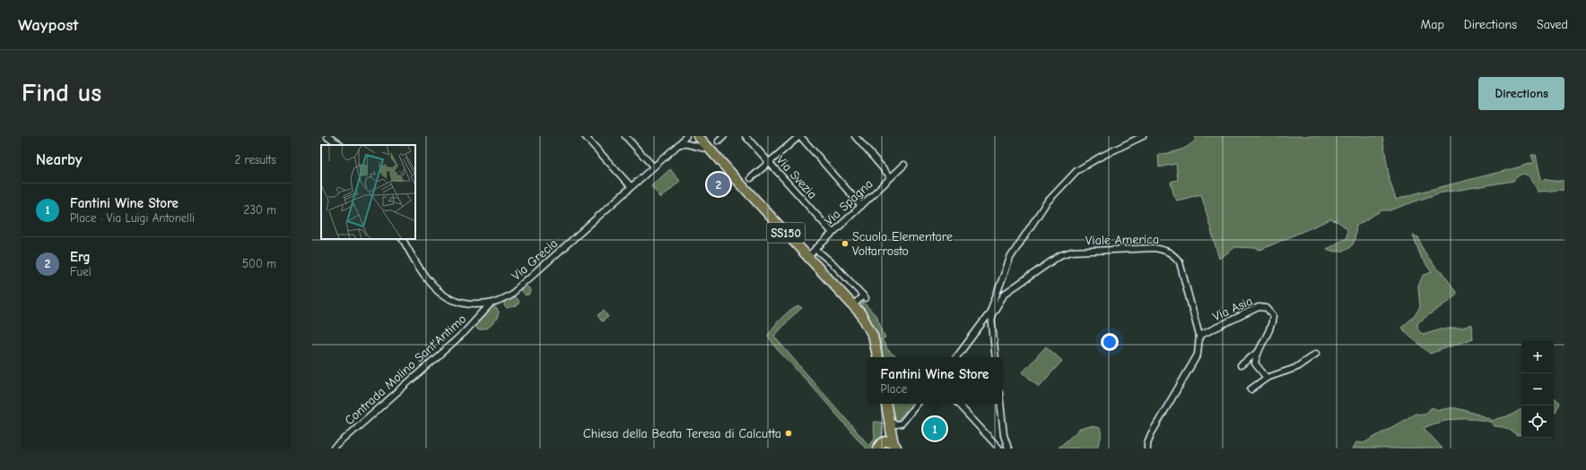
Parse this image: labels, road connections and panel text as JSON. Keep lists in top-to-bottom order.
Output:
{
  "streets": {
    "main road": ["SS150"],
    "street": [
      "Via Svezia",
      "Via Spagna",
      "Viale America",
      "Via Grecia",
      "Via Asia",
      "Contrada Molino Sant'Antimo"
    ]
  },
  "crossings": [
    ["Via Svezia", "Via Spagna"],
    ["Via Spagna", "SS150"],
    ["Viale America", "Via Asia"],
    ["Via Grecia", "Contrada Molino Sant'Antimo"]
  ],
  "places": ["Scuola Elementare Voltarrosto", "Chiesa della Beata Teresa di Calcutta"],
  "page": {
    "header": "Waypost",
    "nav": ["Map", "Directions", "Saved"],
    "buttons": "Directions",
    "title": "Find us",
    "heading": ["Nearby", "2 results"],
    "pins": ["2", "1"],
    "list": [
      {
        "mark": "1",
        "name": "Fantini Wine Store",
        "note": "Place · Via Luigi Antonelli",
        "value": "230 m"
      },
      {
        "mark": "2",
        "name": "Erg",
        "note": "Fuel",
        "value": "500 m"
      }
    ],
    "map_buttons": ["+", "−"],
    "popup": ["Fantini Wine Store", "Place"]
  }
}
